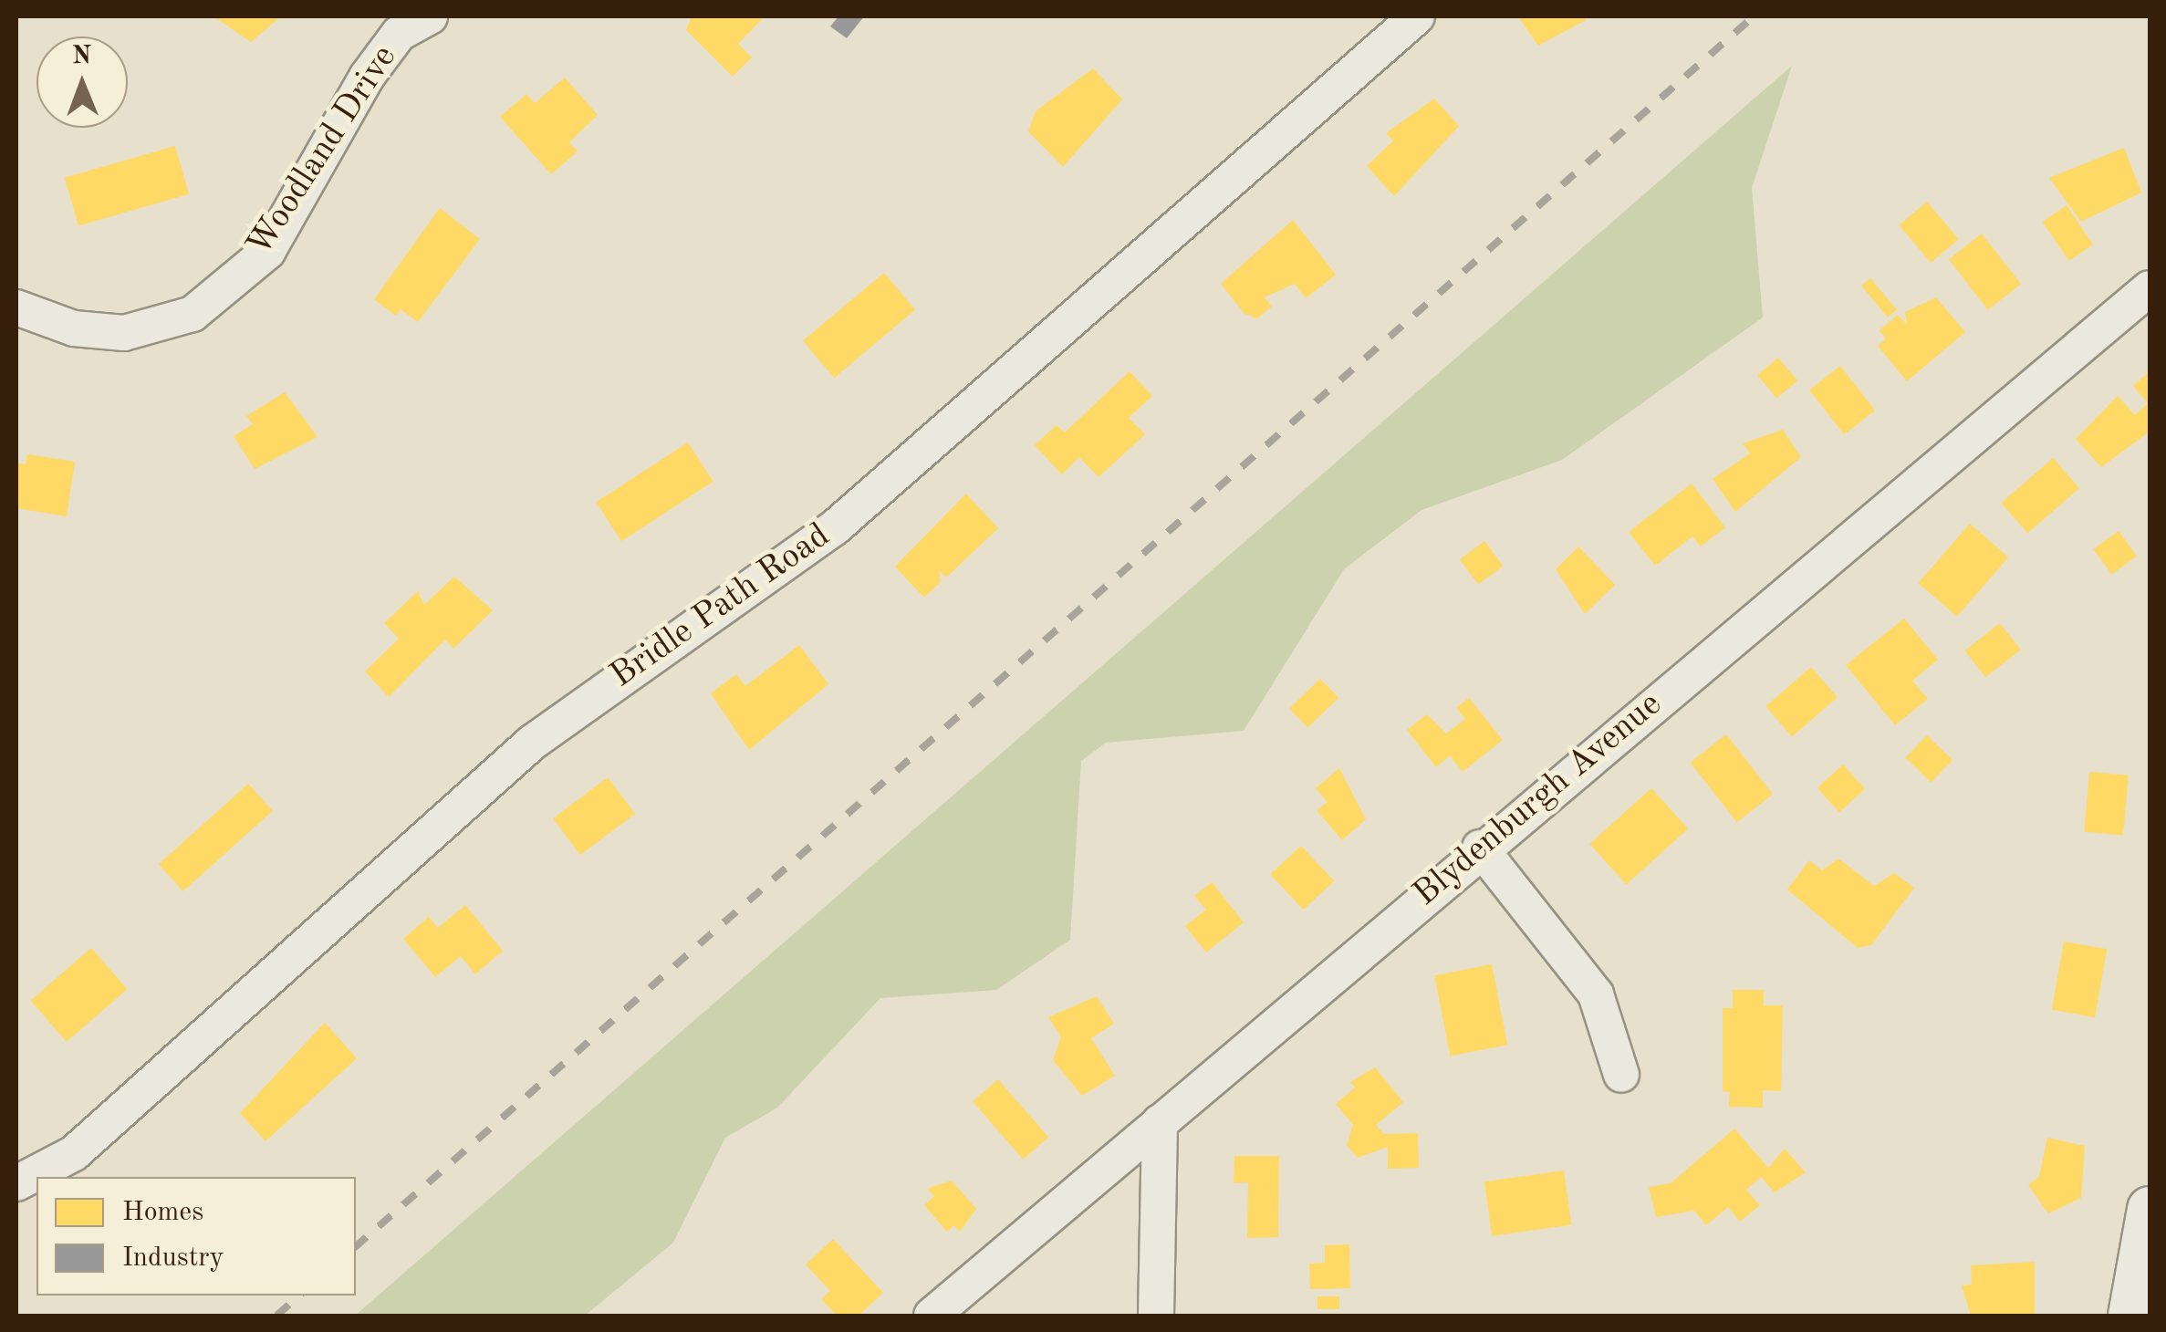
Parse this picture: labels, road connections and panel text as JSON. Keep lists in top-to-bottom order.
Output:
{
  "streets": {
    "street": ["Woodland Drive", "Bridle Path Road", "Blydenburgh Avenue"]
  },
  "legend": ["Homes", "Industry"],
  "north": "top"
}
